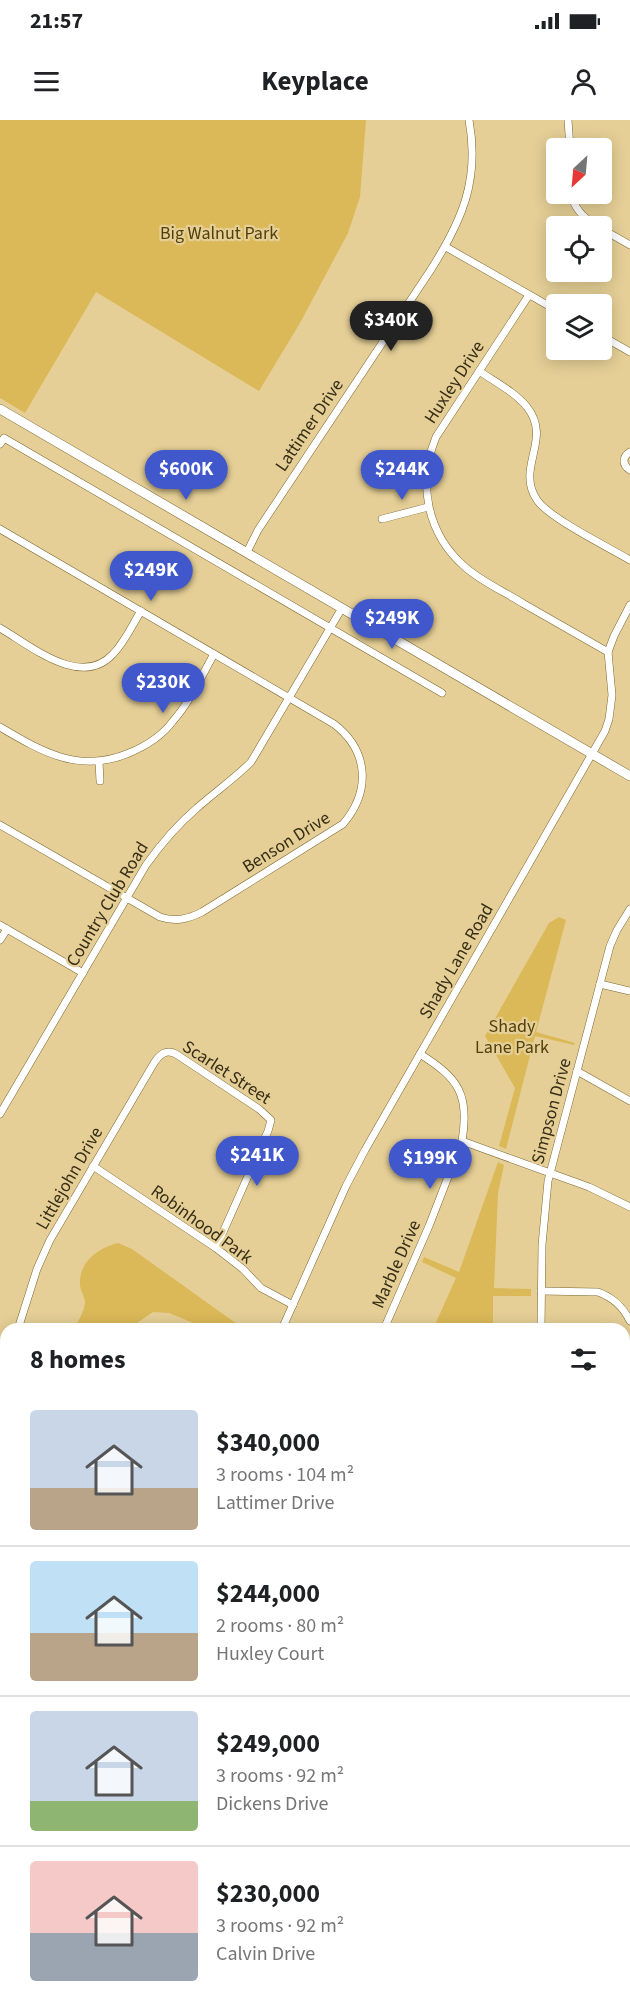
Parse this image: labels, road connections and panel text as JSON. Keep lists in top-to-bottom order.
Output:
{
  "streets": {
    "street": [
      "Huxley Drive",
      "Lattimer Drive",
      "Benson Drive",
      "Country Club Road",
      "Shady Lane Road",
      "Scarlet Street",
      "Simpson Drive",
      "Littlejohn Drive",
      "Robinhood Park",
      "Marble Drive"
    ]
  },
  "crossings": [
    ["Huxley Drive", "Shady Lane Road"],
    ["Benson Drive", "Country Club Road"],
    ["Shady Lane Road", "Robinhood Park"],
    ["Shady Lane Road", "Marble Drive"],
    ["Scarlet Street", "Littlejohn Drive"],
    ["Scarlet Street", "Robinhood Park"],
    ["Littlejohn Drive", "Robinhood Park"]
  ],
  "parks": ["Big Walnut Park", "Shady Lane Park"],
  "north": "bottom left",
  "page": {
    "status": "21:57",
    "header": "Keyplace",
    "price": [
      "$340K",
      "$600K",
      "$244K",
      "$249K",
      "$249K",
      "$230K",
      "$241K",
      "$199K"
    ],
    "heading": "8 homes",
    "list": [
      {
        "name": "$340,000",
        "note": "3 rooms · 104 m² · Lattimer Drive"
      },
      {
        "name": "$244,000",
        "note": "2 rooms · 80 m² · Huxley Court"
      },
      {
        "name": "$249,000",
        "note": "3 rooms · 92 m² · Dickens Drive"
      },
      {
        "name": "$230,000",
        "note": "3 rooms · 92 m² · Calvin Drive"
      }
    ]
  }
}
